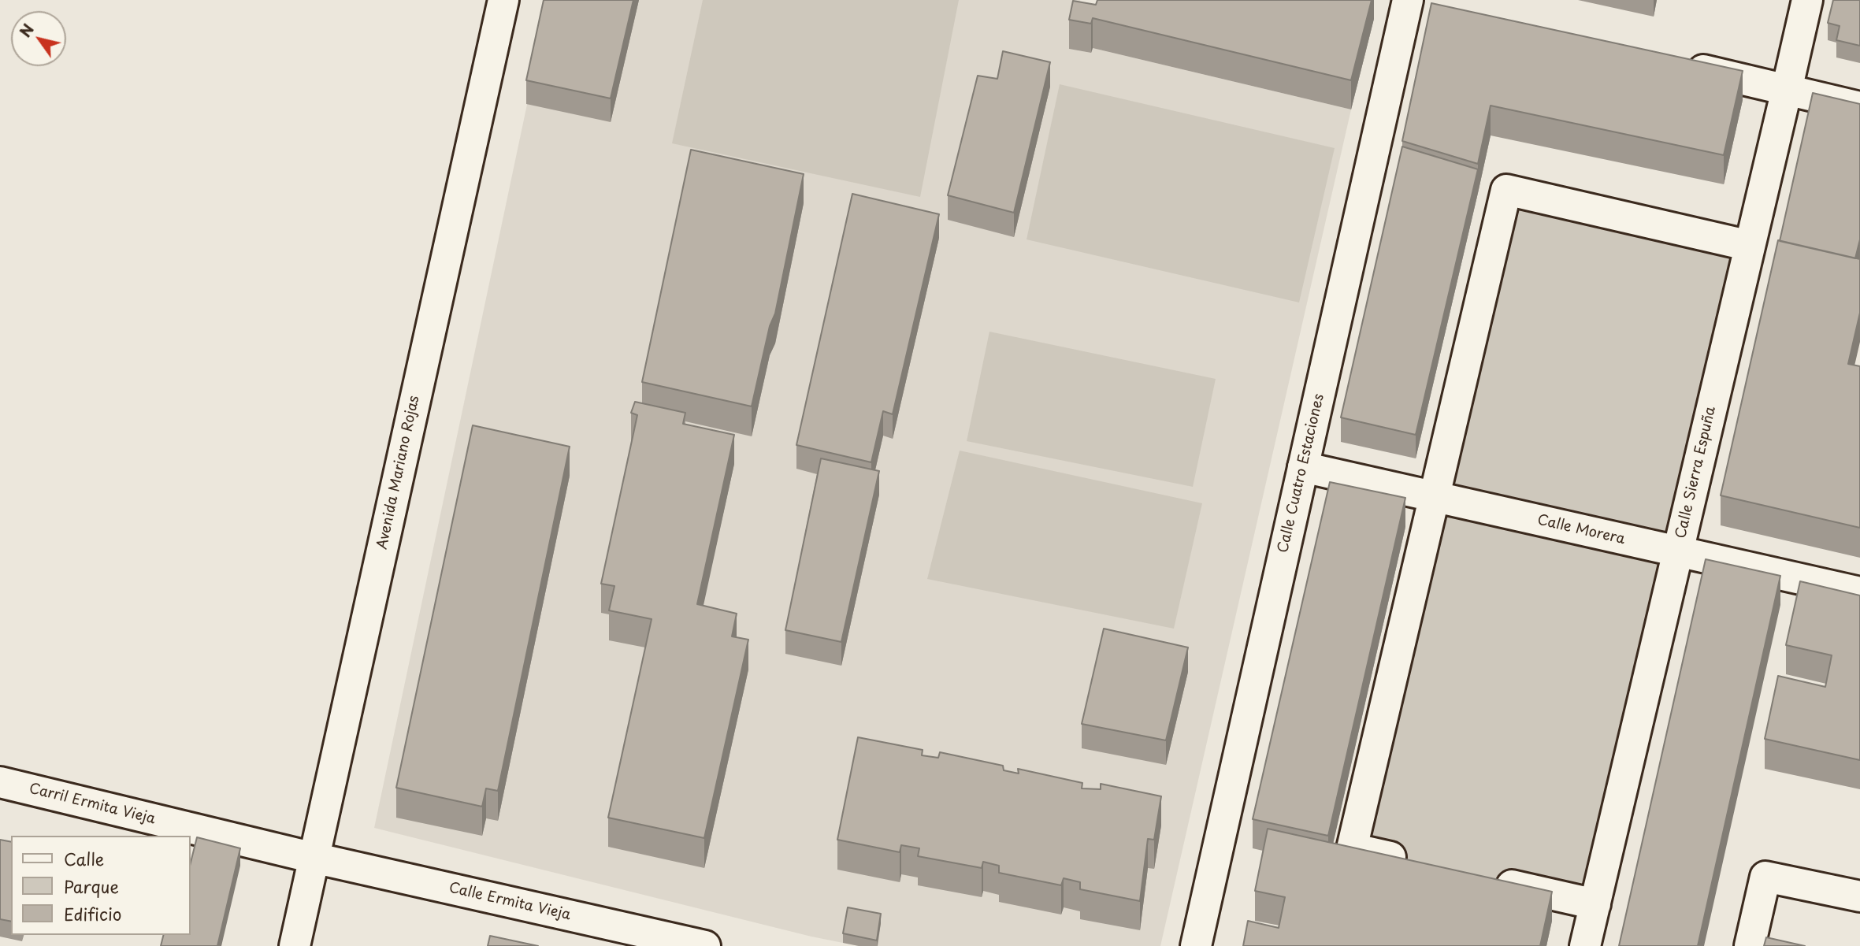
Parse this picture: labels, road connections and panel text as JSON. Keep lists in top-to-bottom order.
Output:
{
  "streets": {
    "street": [
      "Avenida Mariano Rojas",
      "Calle Sierra Espuña",
      "Calle Cuatro Estaciones",
      "Calle Morera",
      "Carril Ermita Vieja",
      "Calle Ermita Vieja"
    ]
  },
  "crossings": [
    ["Avenida Mariano Rojas", "Carril Ermita Vieja"],
    ["Avenida Mariano Rojas", "Calle Ermita Vieja"],
    ["Calle Sierra Espuña", "Calle Morera"],
    ["Calle Cuatro Estaciones", "Calle Morera"],
    ["Carril Ermita Vieja", "Calle Ermita Vieja"]
  ],
  "legend": ["Calle", "Parque", "Edificio"],
  "north": "top left"
}
